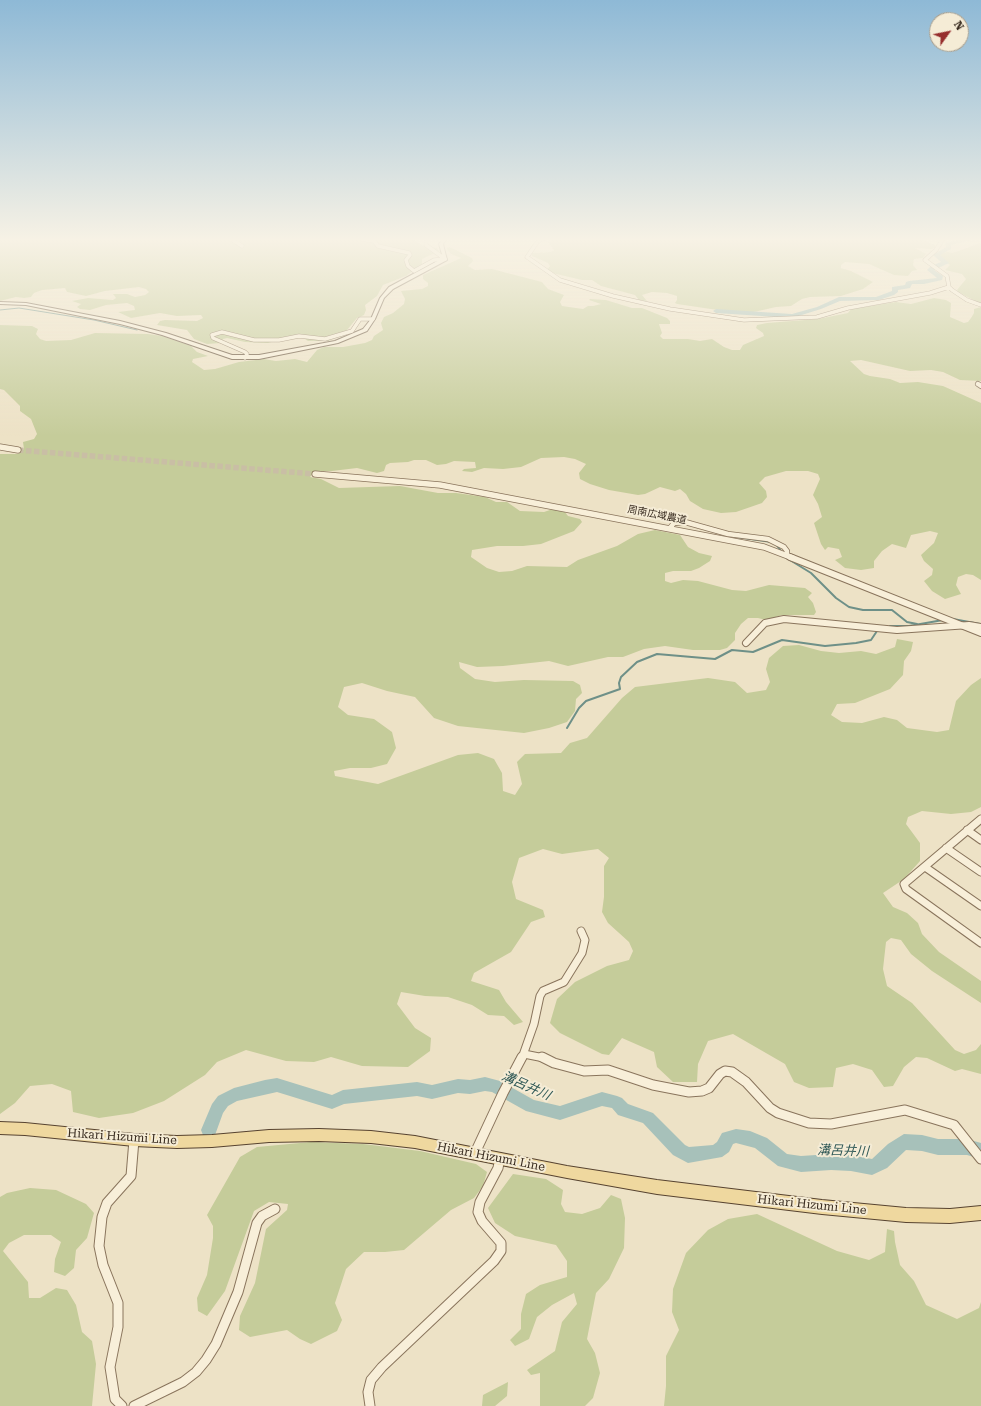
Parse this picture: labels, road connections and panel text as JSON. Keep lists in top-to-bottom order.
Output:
{
  "streets": {
    "main road": ["Hikari Hizumi Line"],
    "street": ["周南広域農道"]
  },
  "water": ["溝呂井川"],
  "north": "top right"
}
